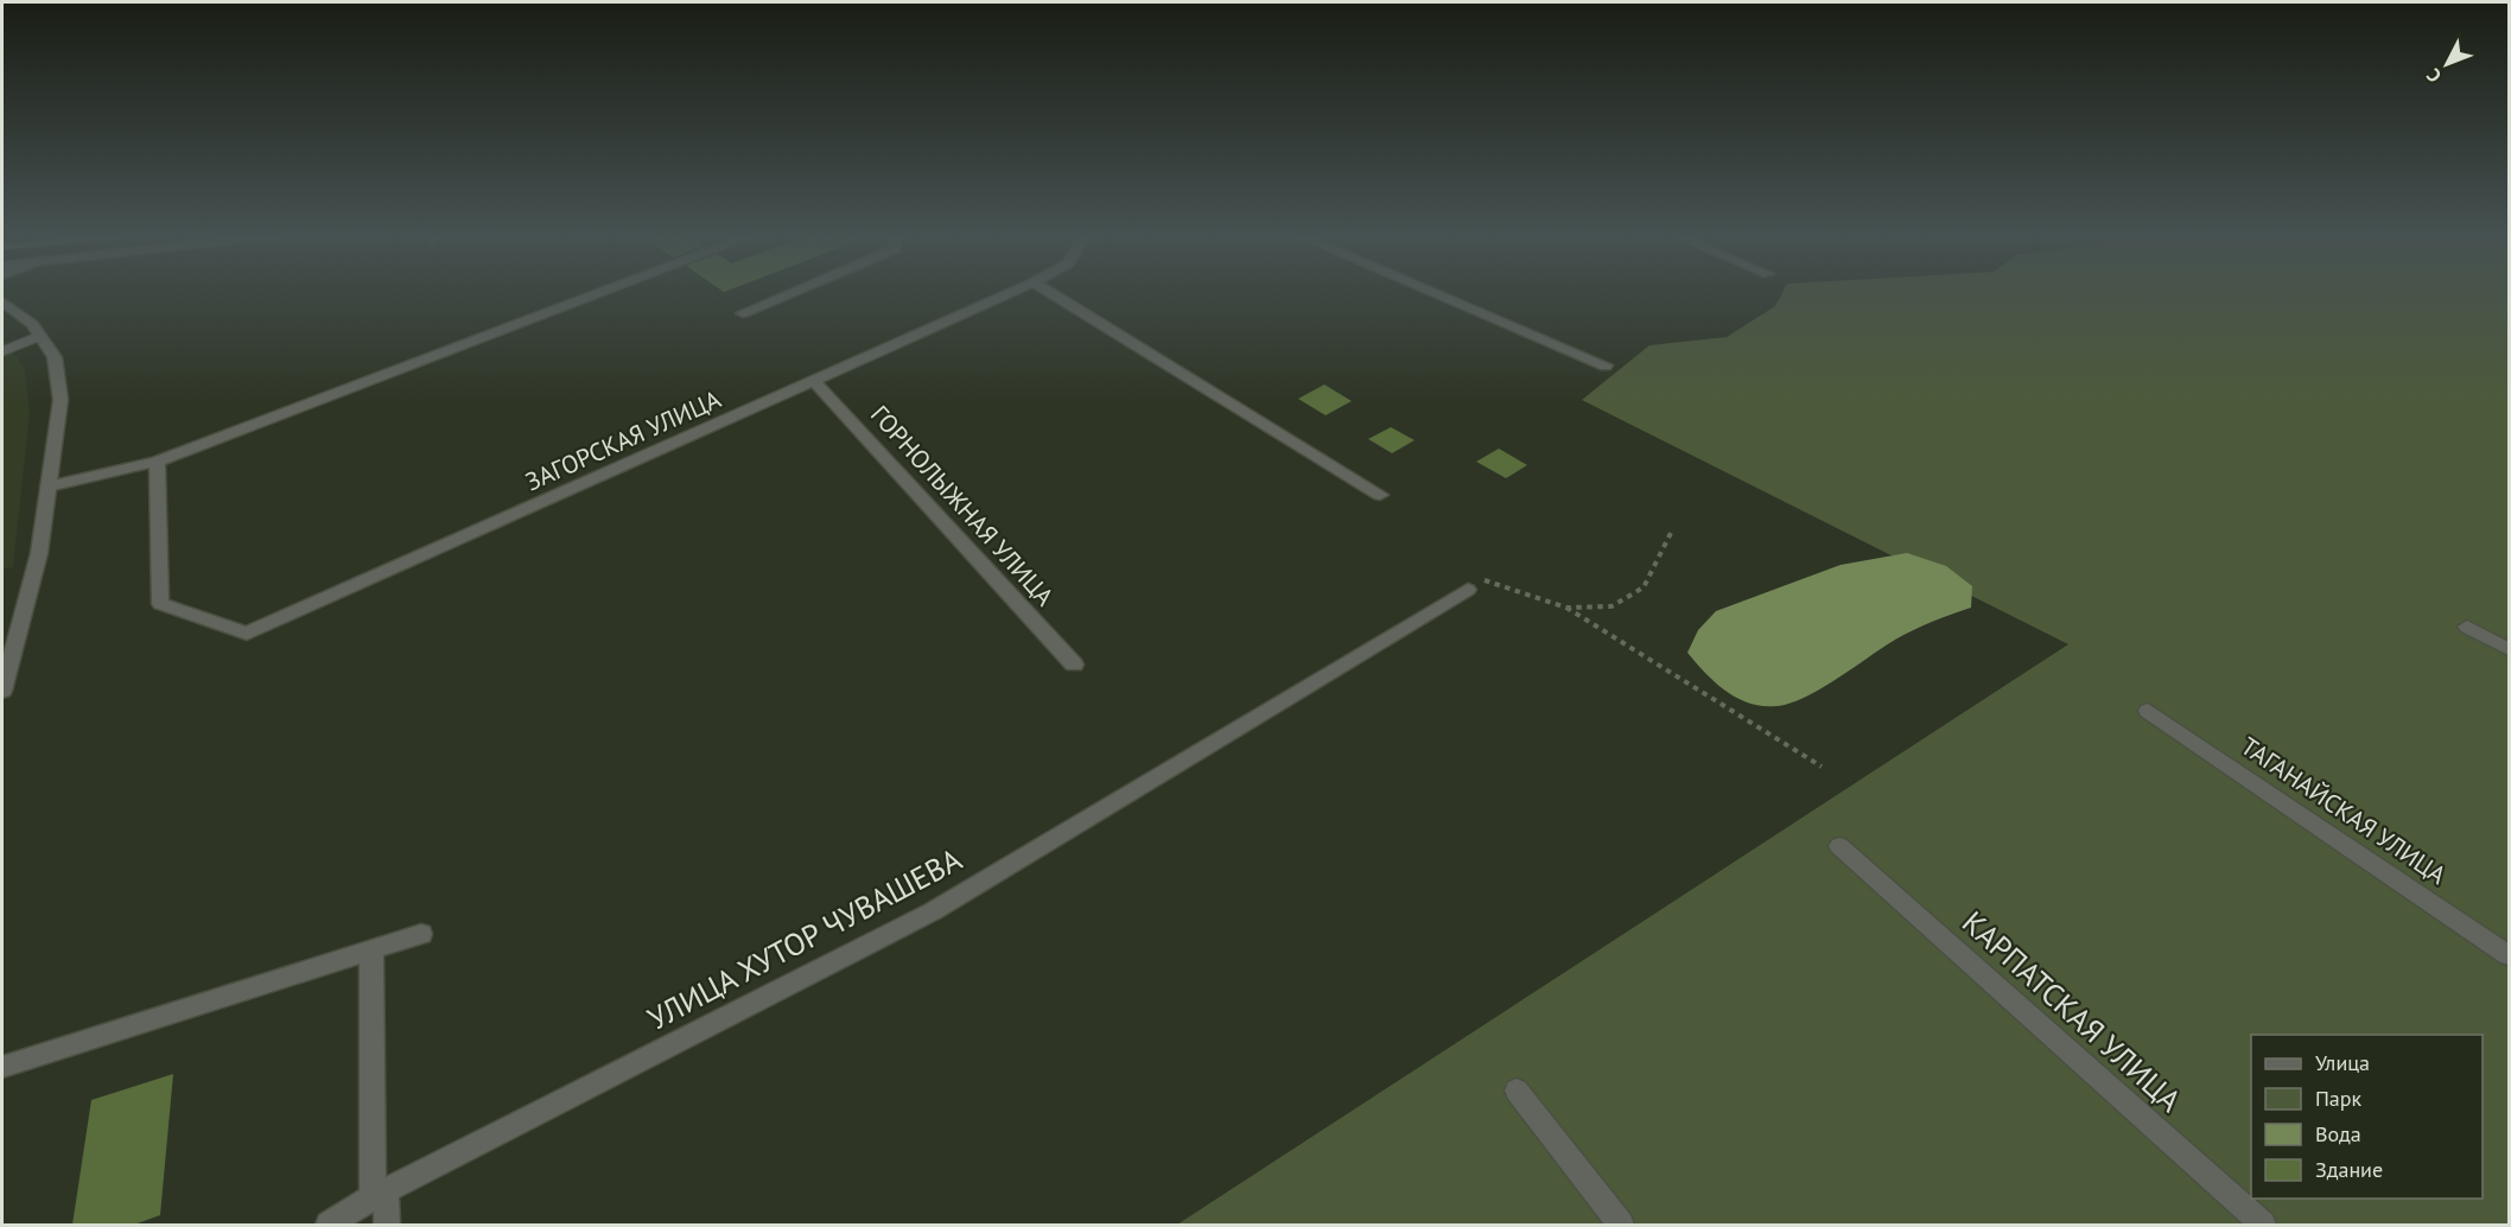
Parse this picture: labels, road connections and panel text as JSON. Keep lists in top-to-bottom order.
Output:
{
  "streets": {
    "street": [
      "ЗАГОРСКАЯ УЛИЦА",
      "ГОРНОЛЫЖНАЯ УЛИЦА",
      "ТАГАНАЙСКАЯ УЛИЦА",
      "УЛИЦА ХУТОР ЧУВАШЕВА",
      "КАРПАТСКАЯ УЛИЦА"
    ]
  },
  "crossings": [
    ["ЗАГОРСКАЯ УЛИЦА", "ГОРНОЛЫЖНАЯ УЛИЦА"]
  ],
  "legend": [
    "Улица",
    "Парк",
    "Вода",
    "Здание"
  ],
  "north": "bottom left"
}
